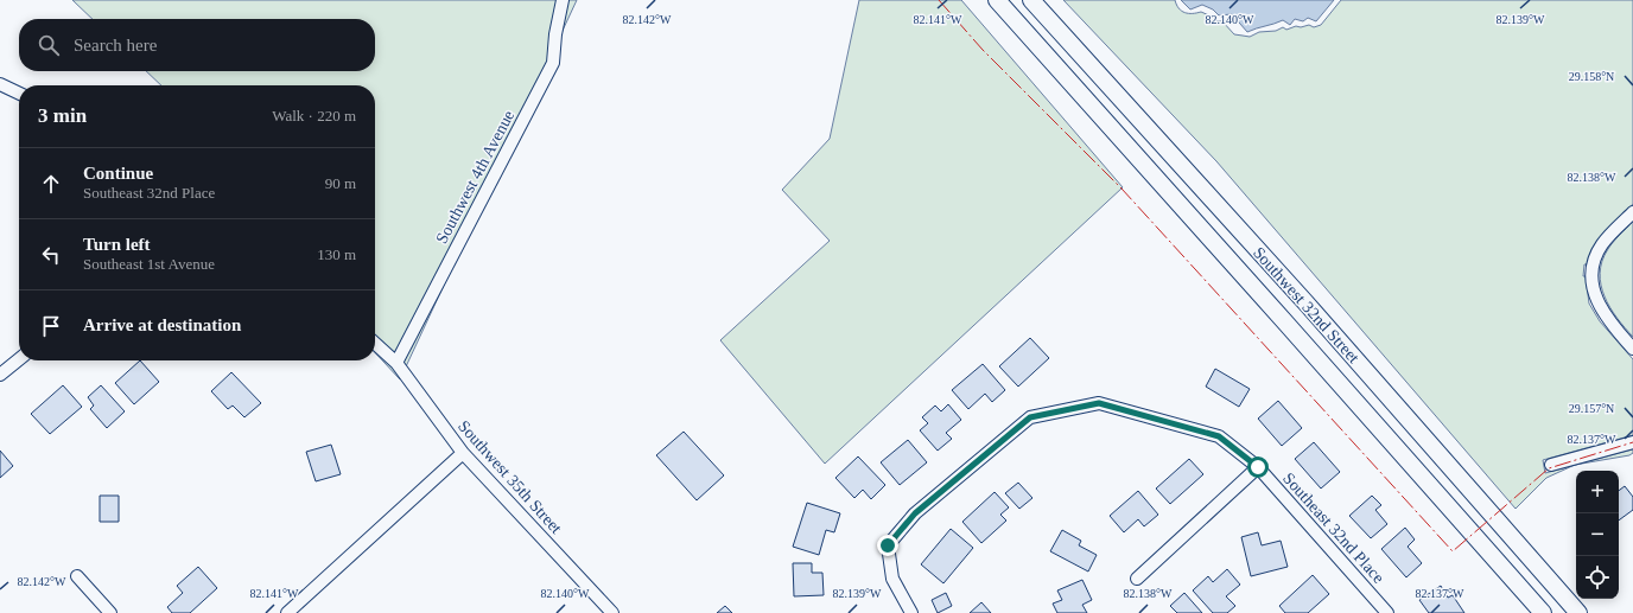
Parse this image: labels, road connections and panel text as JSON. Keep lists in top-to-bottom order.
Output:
{
  "streets": {
    "main road": ["Southwest 32nd Street"],
    "street": ["Southwest 4th Avenue", "Southwest 35th Street", "Southeast 32nd Place"]
  },
  "crossings": [
    ["Southwest 4th Avenue", "Southwest 35th Street"]
  ],
  "page": {
    "search": "Search here",
    "heading": ["3 min", "Walk · 220 m"],
    "list": [
      ["Continue", "Southeast 32nd Place", "90 m"],
      ["Turn left", "Southeast 1st Avenue", "130 m"],
      "Arrive at destination"
    ],
    "map_buttons": ["+", "−"]
  },
  "coordinates": [
    "82.142°W",
    "82.141°W",
    "82.140°W",
    "82.139°W",
    "29.158°N",
    "82.138°W",
    "29.157°N",
    "82.137°W"
  ]
}
